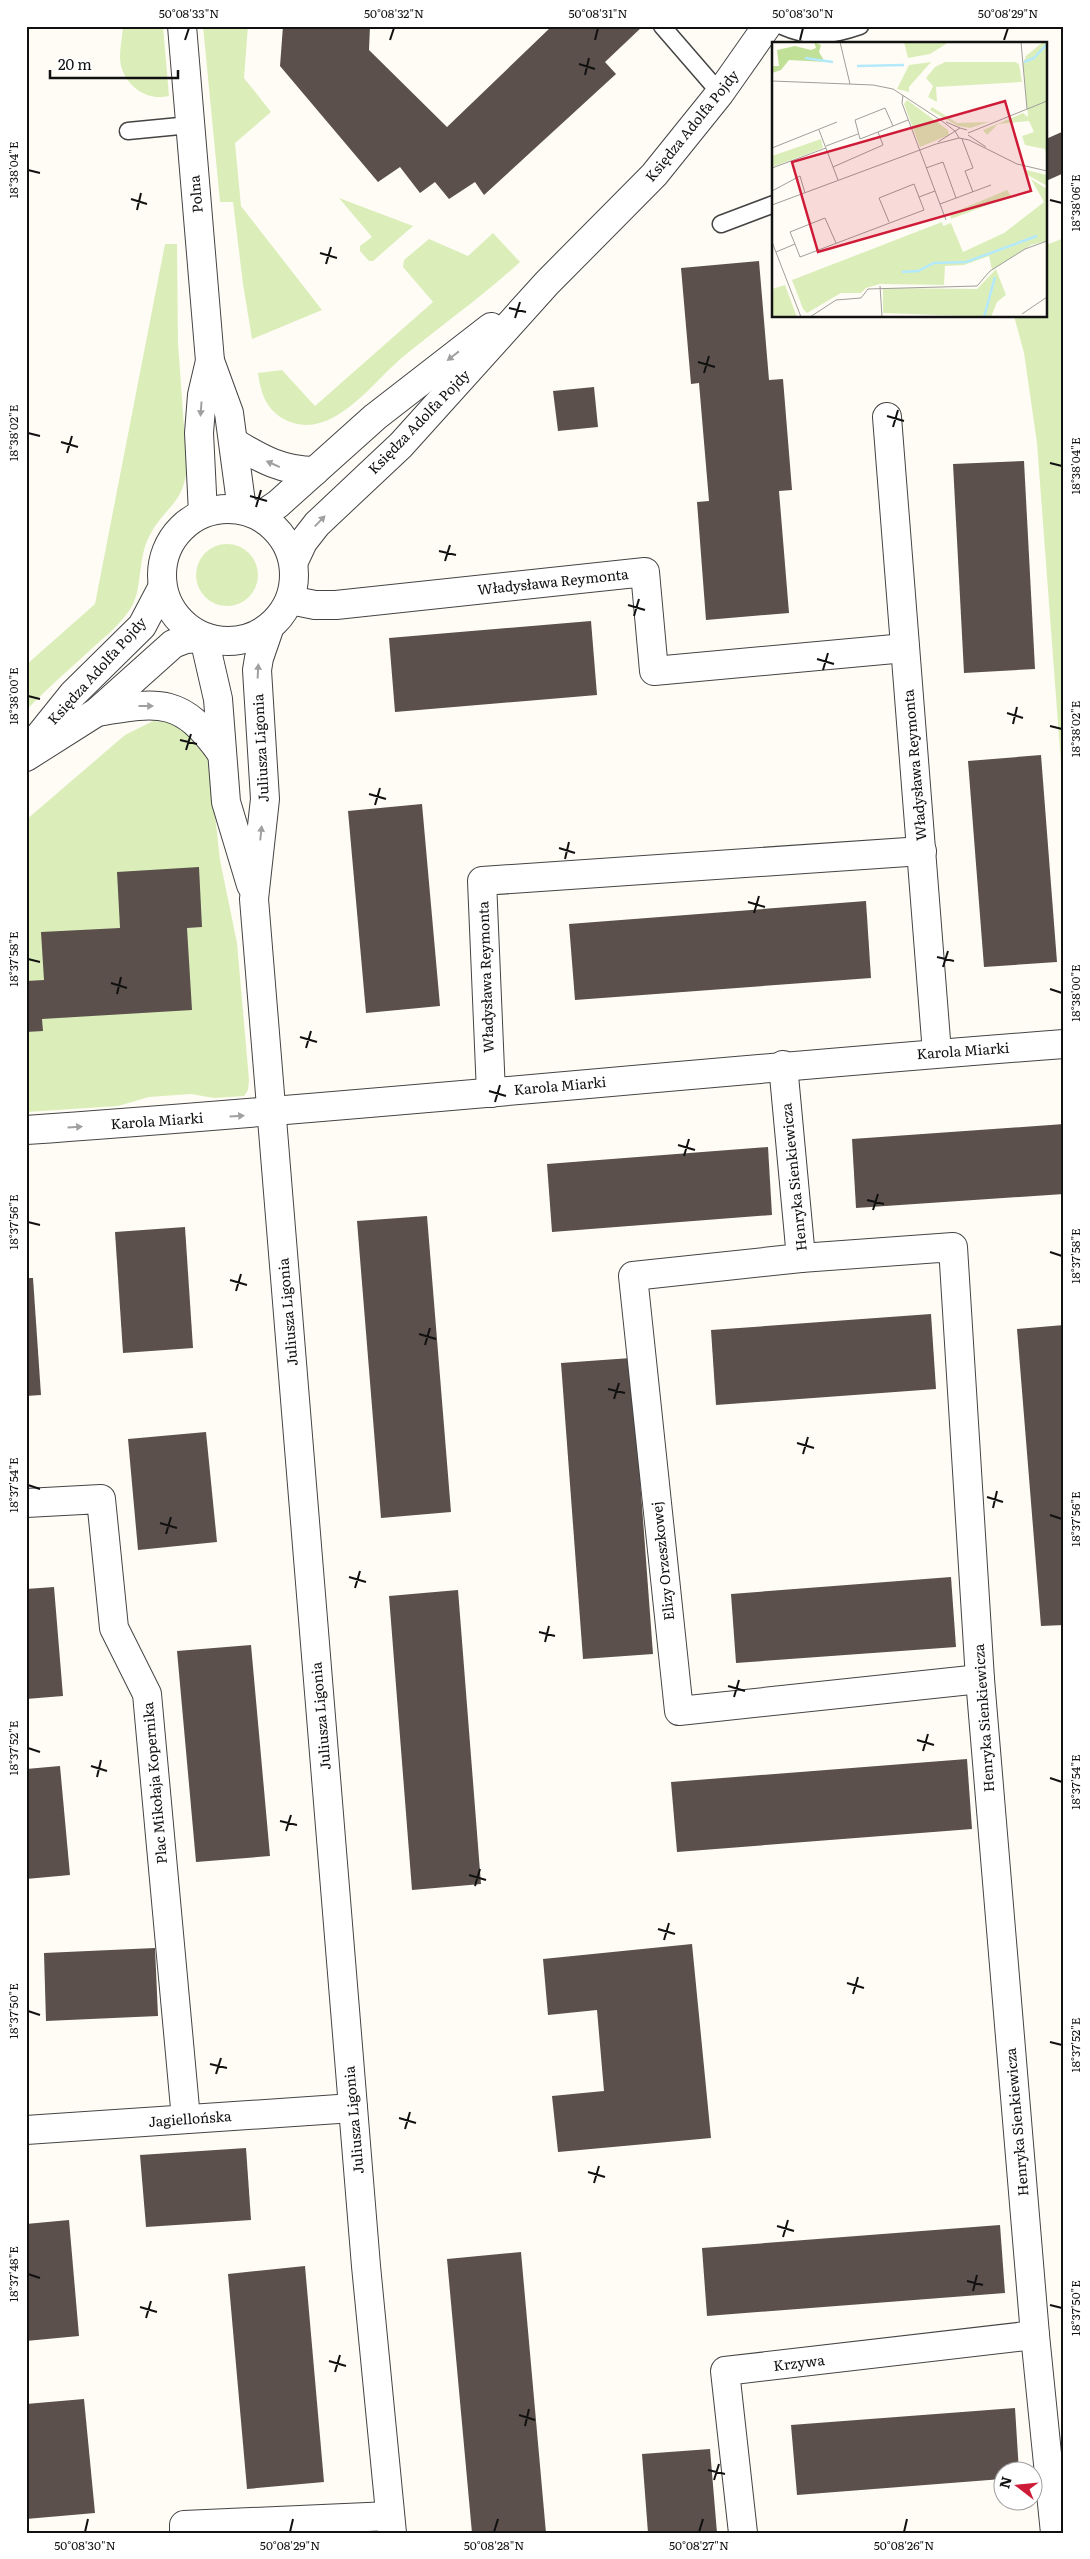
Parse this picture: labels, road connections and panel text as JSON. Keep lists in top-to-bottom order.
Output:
{
  "streets": {
    "street": [
      "Księdza Adolfa Pojdy",
      "Polna",
      "Władysława Reymonta",
      "Juliusza Ligonia",
      "Karola Miarki",
      "Henryka Sienkiewicza",
      "Elizy Orzeszkowej",
      "Plac Mikołaja Kopernika",
      "Jagiellońska",
      "Krzywa"
    ]
  },
  "crossings": [
    ["Księdza Adolfa Pojdy", "Polna"],
    ["Księdza Adolfa Pojdy", "Władysława Reymonta"],
    ["Księdza Adolfa Pojdy", "Juliusza Ligonia"],
    ["Polna", "Władysława Reymonta"],
    ["Polna", "Juliusza Ligonia"],
    ["Władysława Reymonta", "Juliusza Ligonia"],
    ["Władysława Reymonta", "Karola Miarki"],
    ["Juliusza Ligonia", "Karola Miarki"],
    ["Juliusza Ligonia", "Jagiellońska"],
    ["Karola Miarki", "Henryka Sienkiewicza"],
    ["Henryka Sienkiewicza", "Elizy Orzeszkowej"],
    ["Henryka Sienkiewicza", "Krzywa"],
    ["Plac Mikołaja Kopernika", "Jagiellońska"]
  ],
  "scale_bar": "20 m",
  "north": "left",
  "coordinates": [
    "50°08'33\"N",
    "50°08'32\"N",
    "50°08'31\"N",
    "50°08'30\"N",
    "50°08'29\"N",
    "18°38'04\"E",
    "18°38'06\"E",
    "18°38'02\"E",
    "18°38'00\"E",
    "18°37'58\"E",
    "18°37'56\"E",
    "18°37'54\"E",
    "18°37'52\"E",
    "18°37'50\"E",
    "18°37'48\"E",
    "50°08'28\"N",
    "50°08'27\"N",
    "50°08'26\"N"
  ]
}
